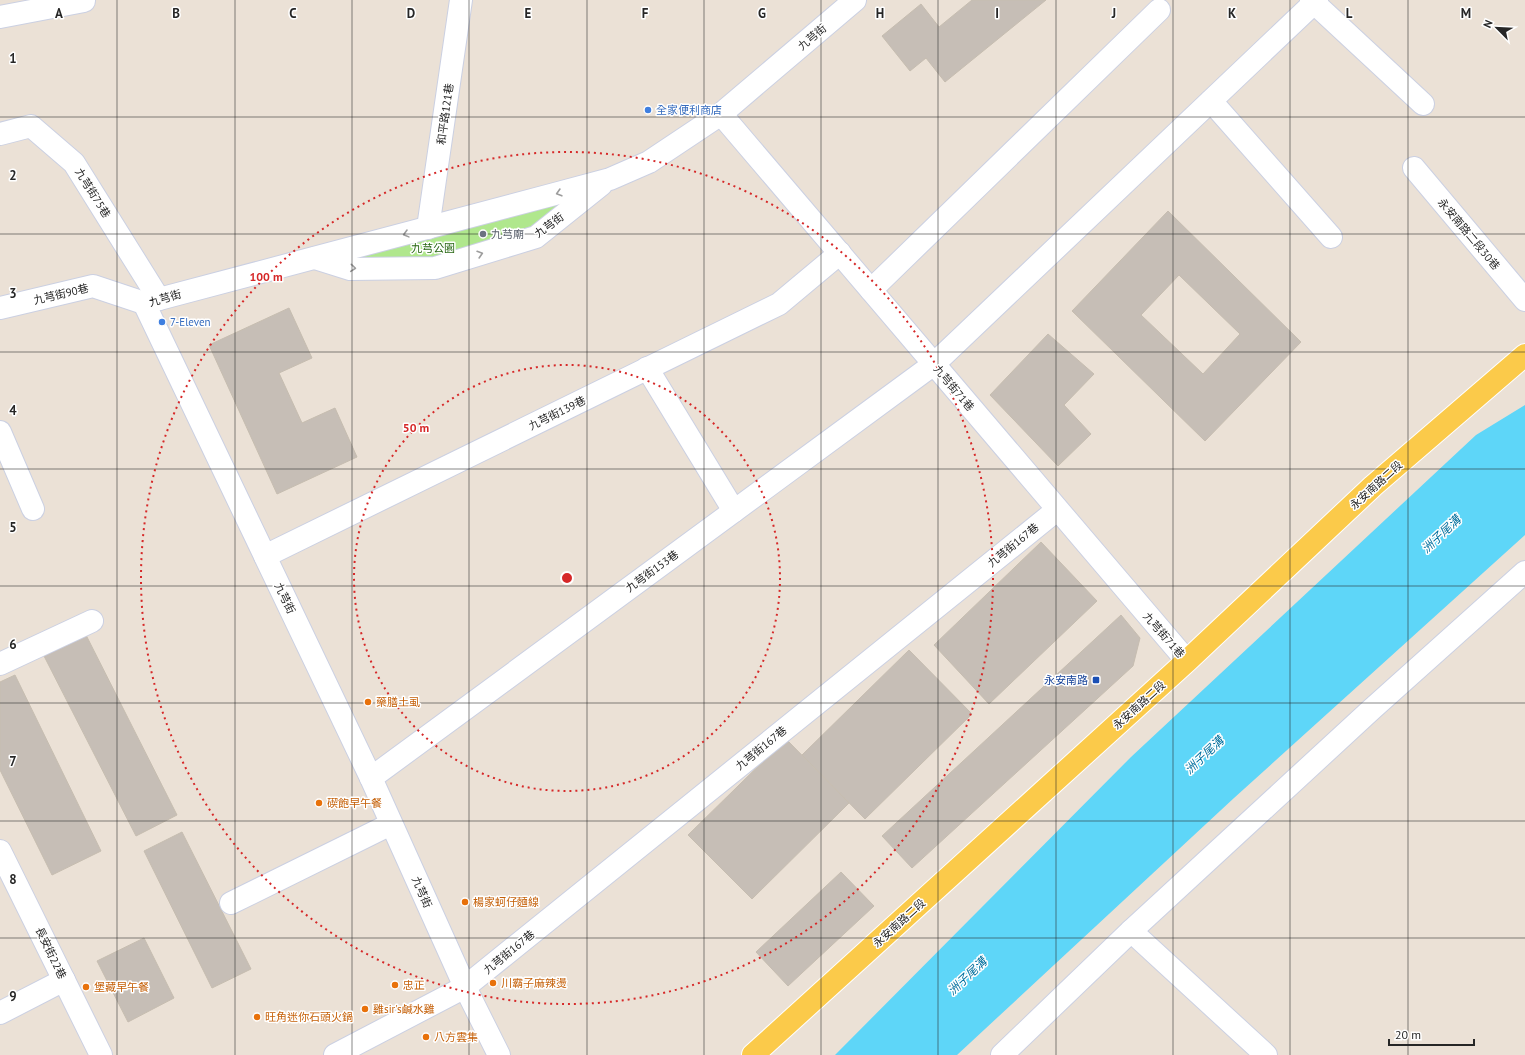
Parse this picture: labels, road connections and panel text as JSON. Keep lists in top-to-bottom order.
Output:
{
  "streets": {
    "main road": ["永安南路二段"],
    "street": [
      "九芎街",
      "和平路121巷",
      "九芎街75巷",
      "永安南路二段30巷",
      "九芎街90巷",
      "九芎街71巷",
      "九芎街139巷",
      "九芎街167巷",
      "九芎街153巷",
      "長安街22巷"
    ]
  },
  "crossings": [
    ["九芎街", "和平路121巷"],
    ["九芎街", "九芎街75巷"],
    ["九芎街", "九芎街90巷"],
    ["九芎街", "九芎街71巷"],
    ["九芎街", "九芎街139巷"],
    ["九芎街", "九芎街167巷"],
    ["九芎街", "九芎街153巷"],
    ["九芎街75巷", "九芎街90巷"],
    ["九芎街71巷", "九芎街139巷"],
    ["九芎街71巷", "永安南路二段"],
    ["九芎街71巷", "九芎街167巷"],
    ["九芎街71巷", "九芎街153巷"]
  ],
  "water": ["洲子尾溝"],
  "parks": ["九芎公園"],
  "places": {
    "other": [
      "全家便利商店",
      "九芎廟",
      "7-Eleven",
      "藥膳土虱",
      "碶飽早午餐",
      "楊家蚵仔麵線",
      "川霸子麻辣燙",
      "忠正",
      "堡藏早午餐",
      "雞sir's鹹水雞",
      "旺角迷你石頭火鍋",
      "八方雲集"
    ],
    "transit": ["永安南路"]
  },
  "scale_bar": "20 m",
  "north": "top left",
  "grid": {
    "columns": [
      "A",
      "B",
      "C",
      "D",
      "E",
      "F",
      "G",
      "H",
      "I",
      "J",
      "K",
      "L",
      "M"
    ],
    "rows": [
      "1",
      "2",
      "3",
      "4",
      "5",
      "6",
      "7",
      "8",
      "9"
    ]
  },
  "rings": ["100 m", "50 m"]
}
